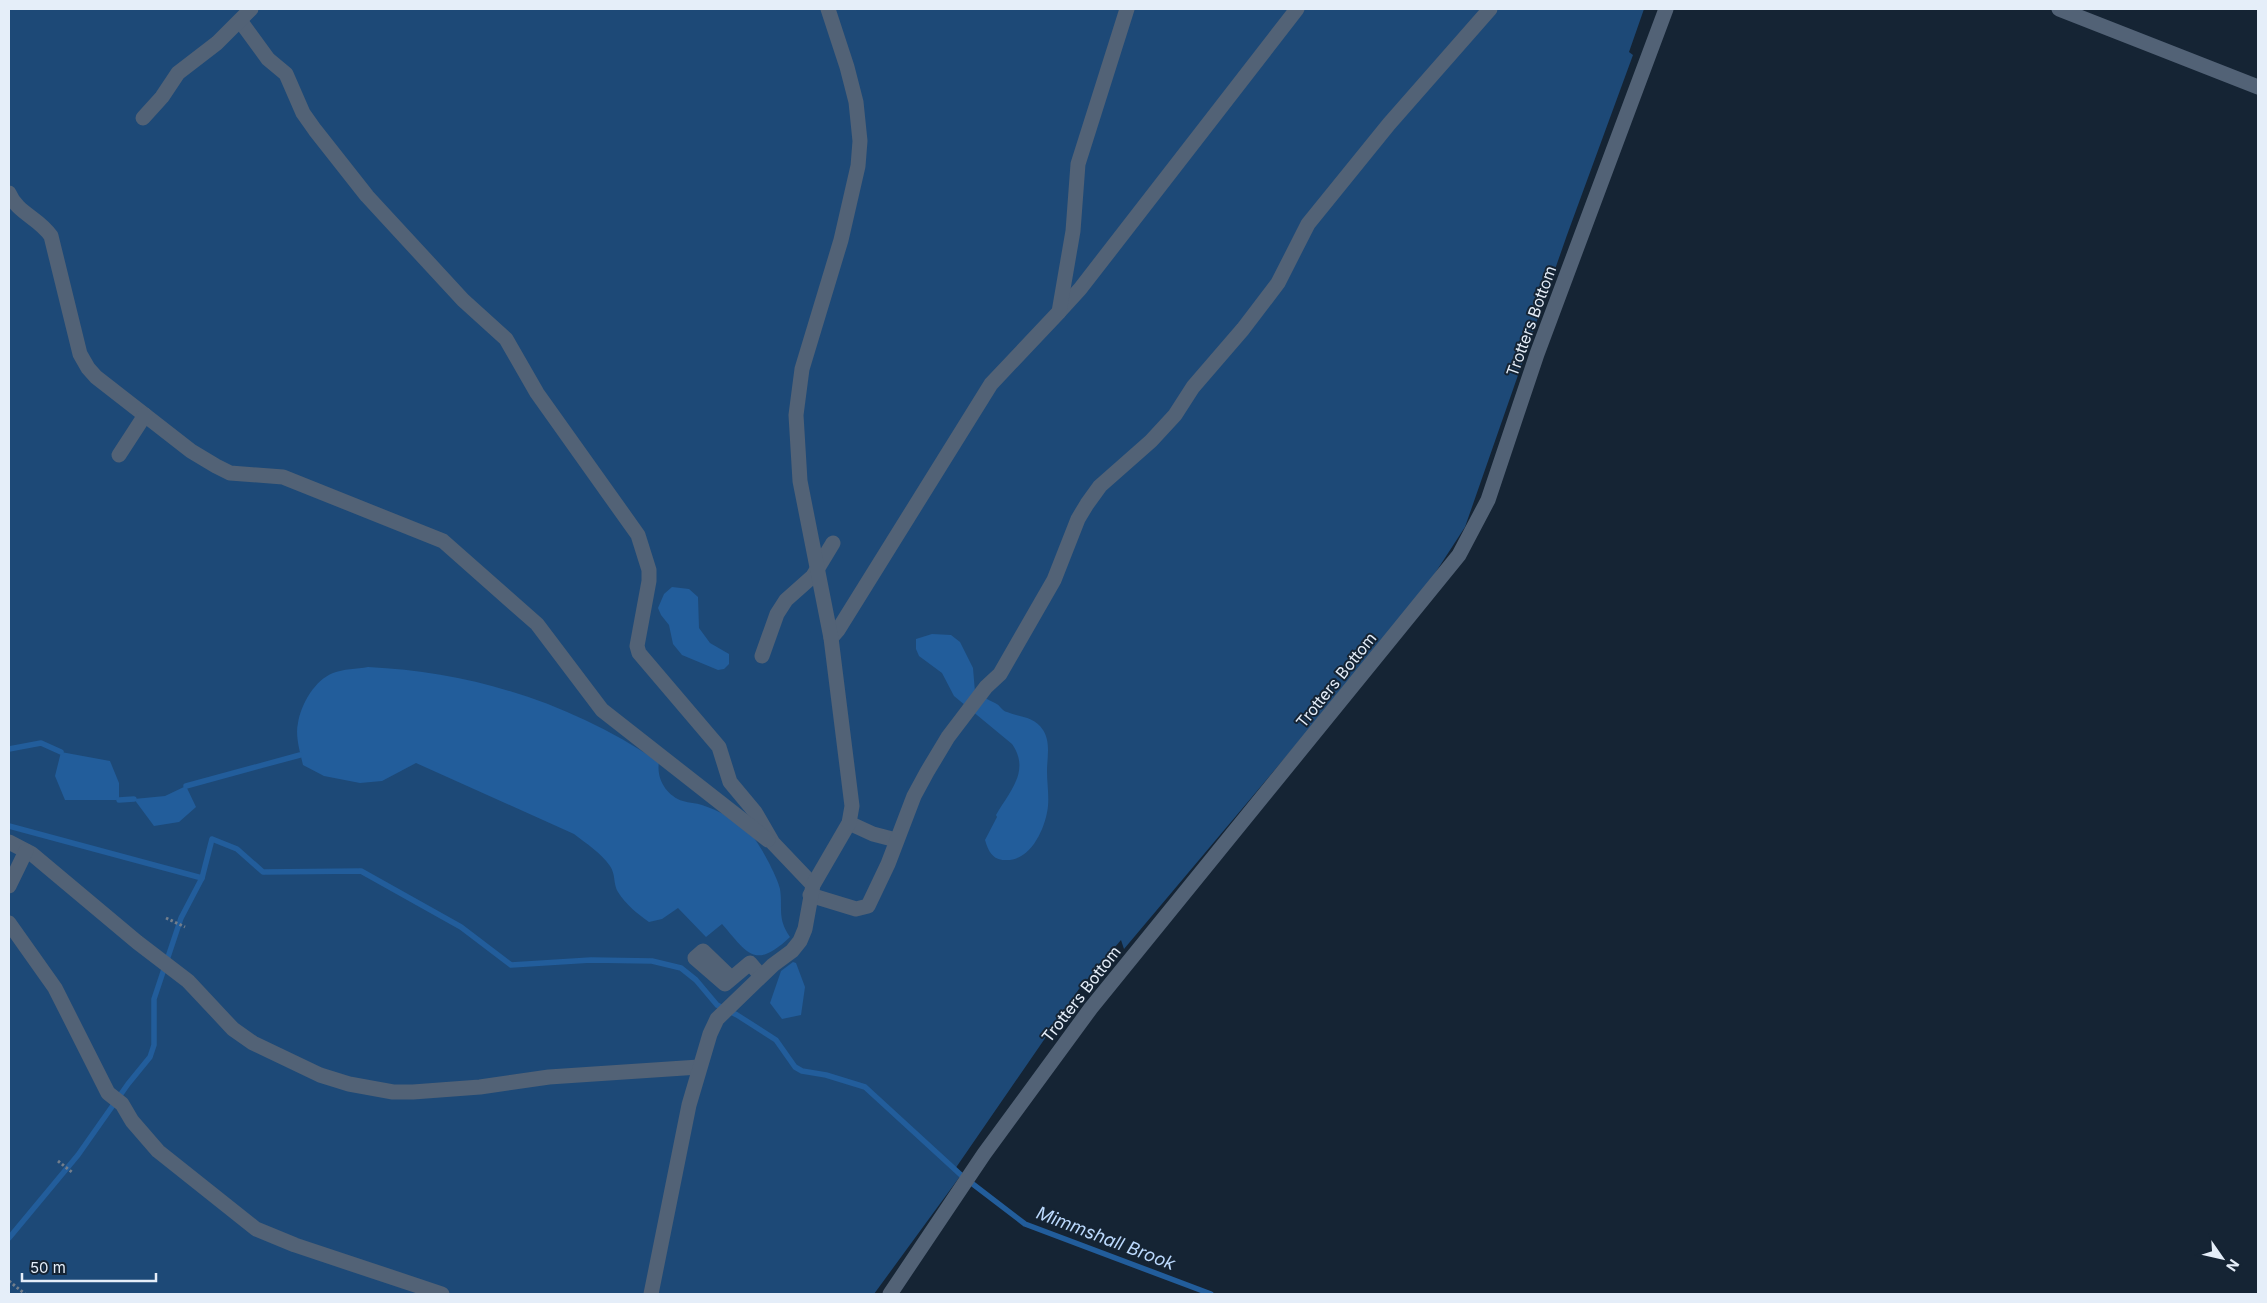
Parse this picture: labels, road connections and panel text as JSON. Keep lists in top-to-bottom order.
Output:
{
  "streets": {
    "street": ["Trotters Bottom"]
  },
  "water": ["Mimmshall Brook"],
  "scale_bar": "50 m",
  "north": "bottom right"
}
